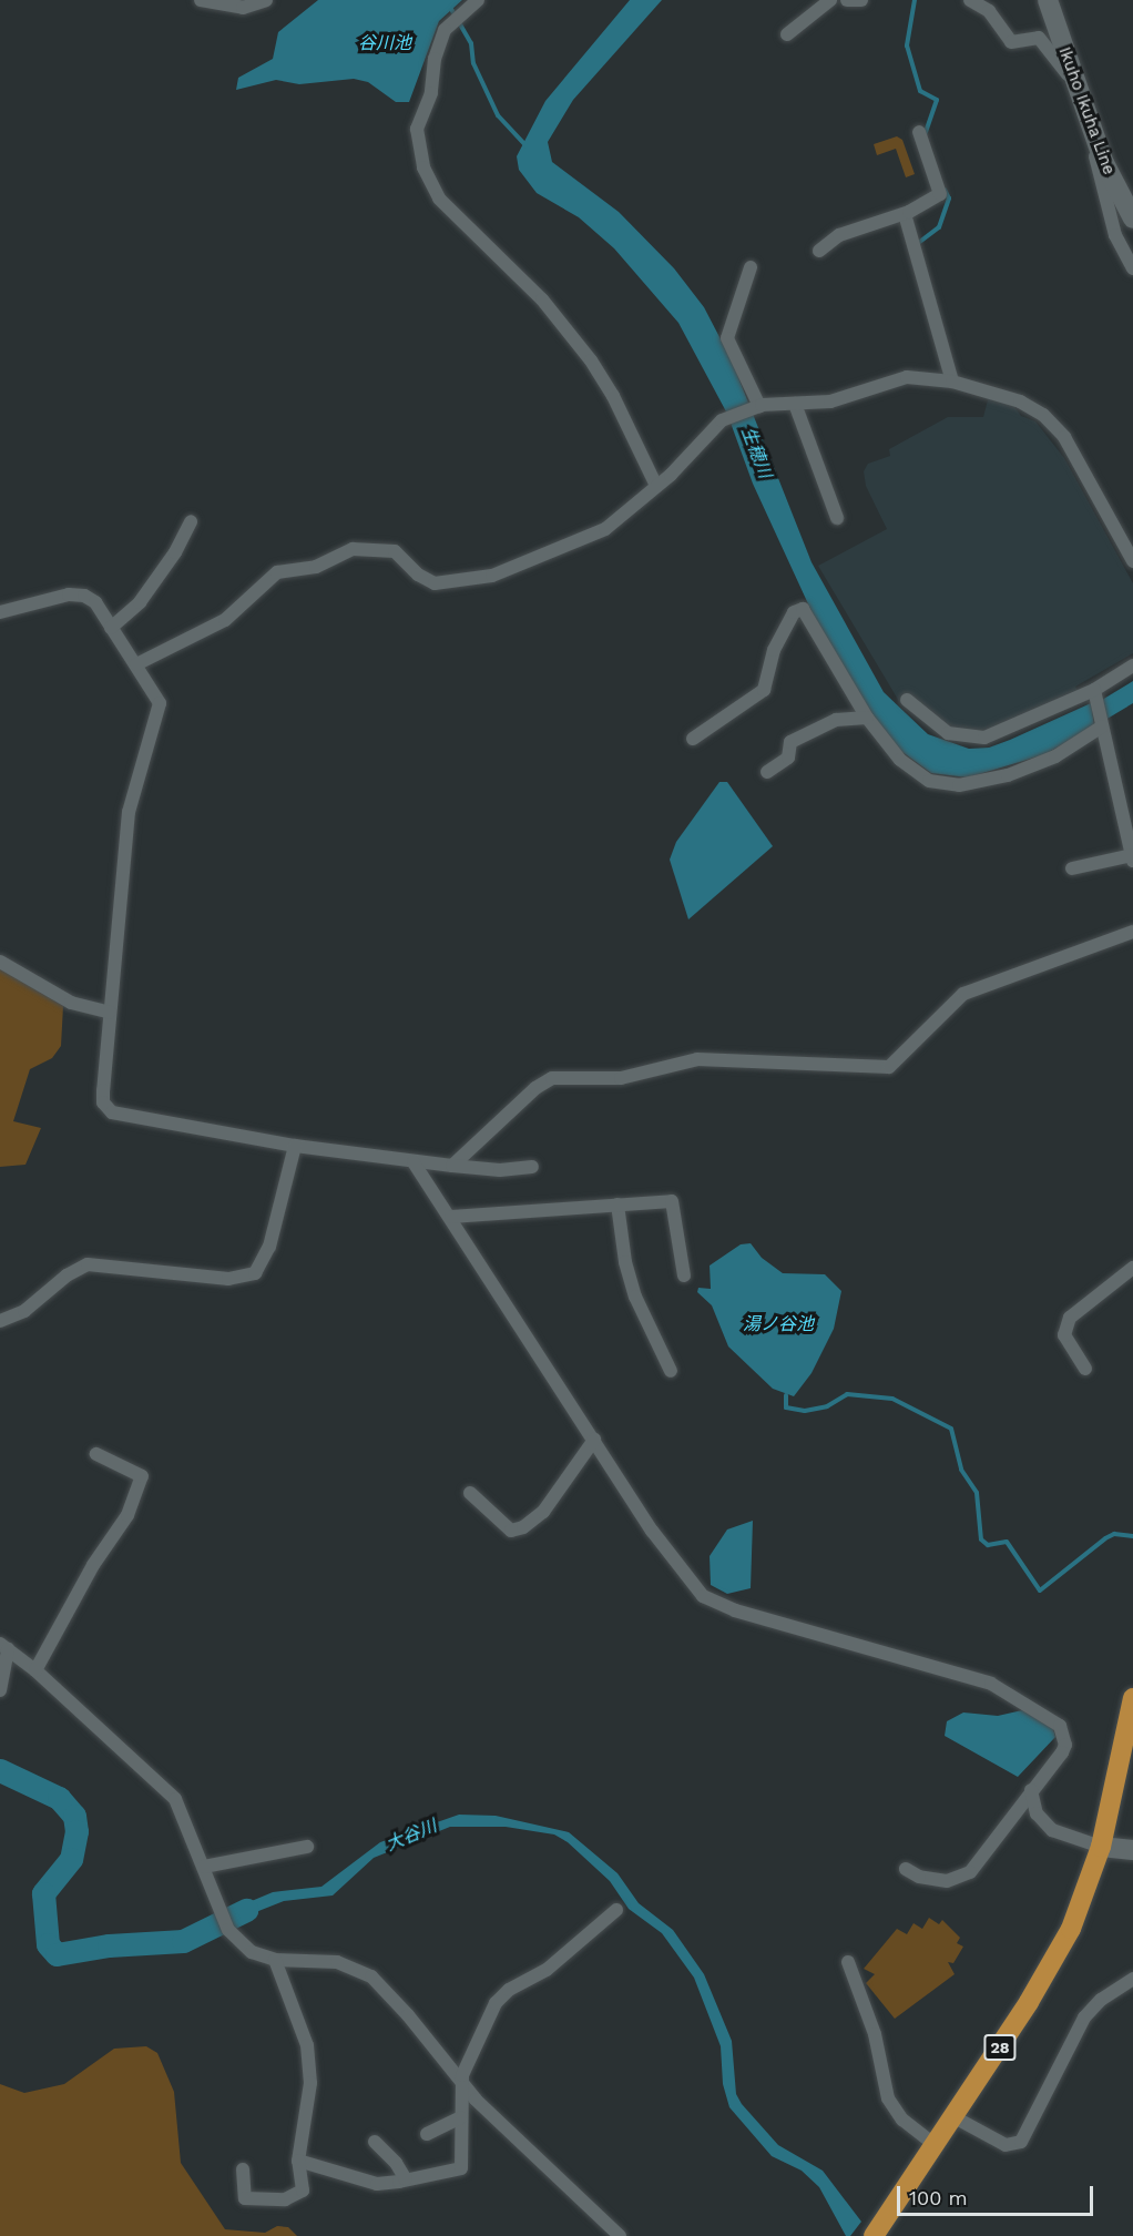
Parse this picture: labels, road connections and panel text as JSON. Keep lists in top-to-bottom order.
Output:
{
  "streets": {
    "highway": ["28"],
    "main road": ["Ikuho Ikuha Line"]
  },
  "water": [
    "谷川池",
    "生穂川",
    "湯ノ谷池",
    "大谷川"
  ],
  "scale_bar": "100 m"
}
